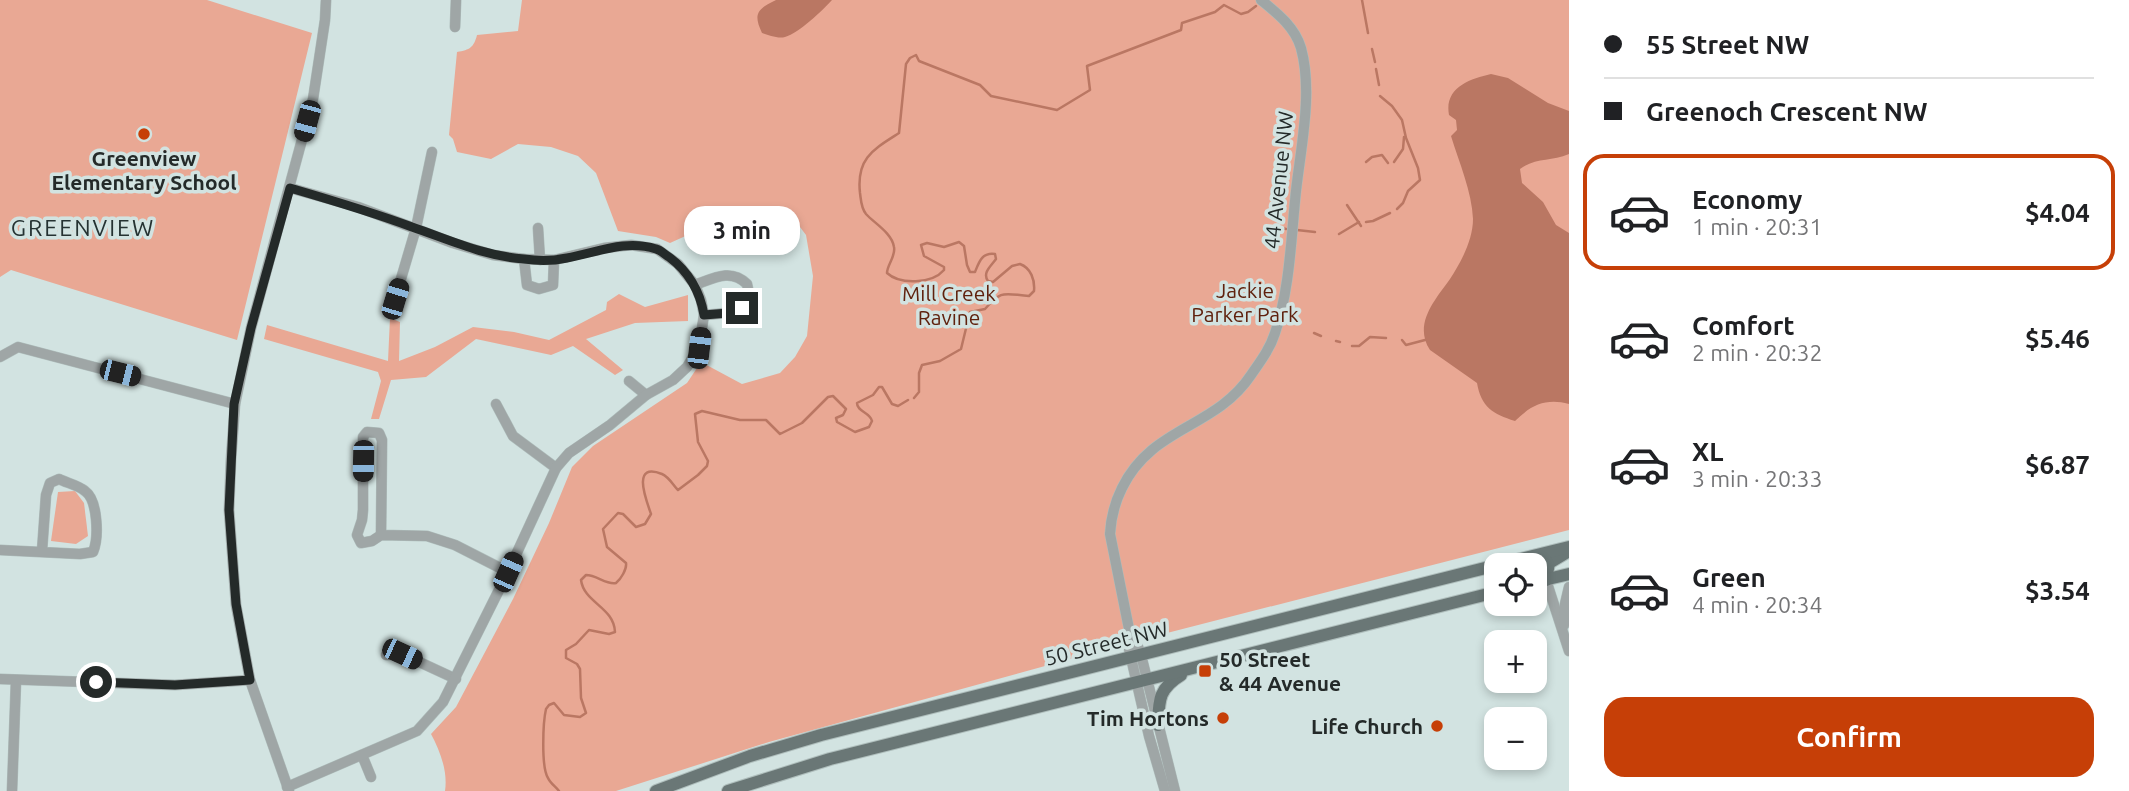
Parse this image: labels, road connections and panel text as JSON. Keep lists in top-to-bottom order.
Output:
{
  "streets": {
    "main road": ["50 Street NW"],
    "street": ["44 Avenue NW"]
  },
  "crossings": [
    ["44 Avenue NW", "50 Street NW"]
  ],
  "districts": ["GREENVIEW"],
  "parks": ["Jackie Parker Park", "Mill Creek Ravine"],
  "places": {
    "other": ["Greenview Elementary School", "Tim Hortons", "Life Church"],
    "transit": ["50 Street & 44 Avenue"]
  },
  "page": {
    "banner": ["55 Street NW", "Greenoch Crescent NW"],
    "list": [
      {
        "name": "Economy",
        "note": "1 min · 20:31",
        "value": "$4.04"
      },
      {
        "name": "Comfort",
        "note": "2 min · 20:32",
        "value": "$5.46"
      },
      {
        "name": "XL",
        "note": "3 min · 20:33",
        "value": "$6.87"
      },
      {
        "name": "Green",
        "note": "4 min · 20:34",
        "value": "$3.54"
      }
    ],
    "bubble": "3 min",
    "map_buttons": ["+", "−"],
    "buttons": "Confirm"
  }
}
